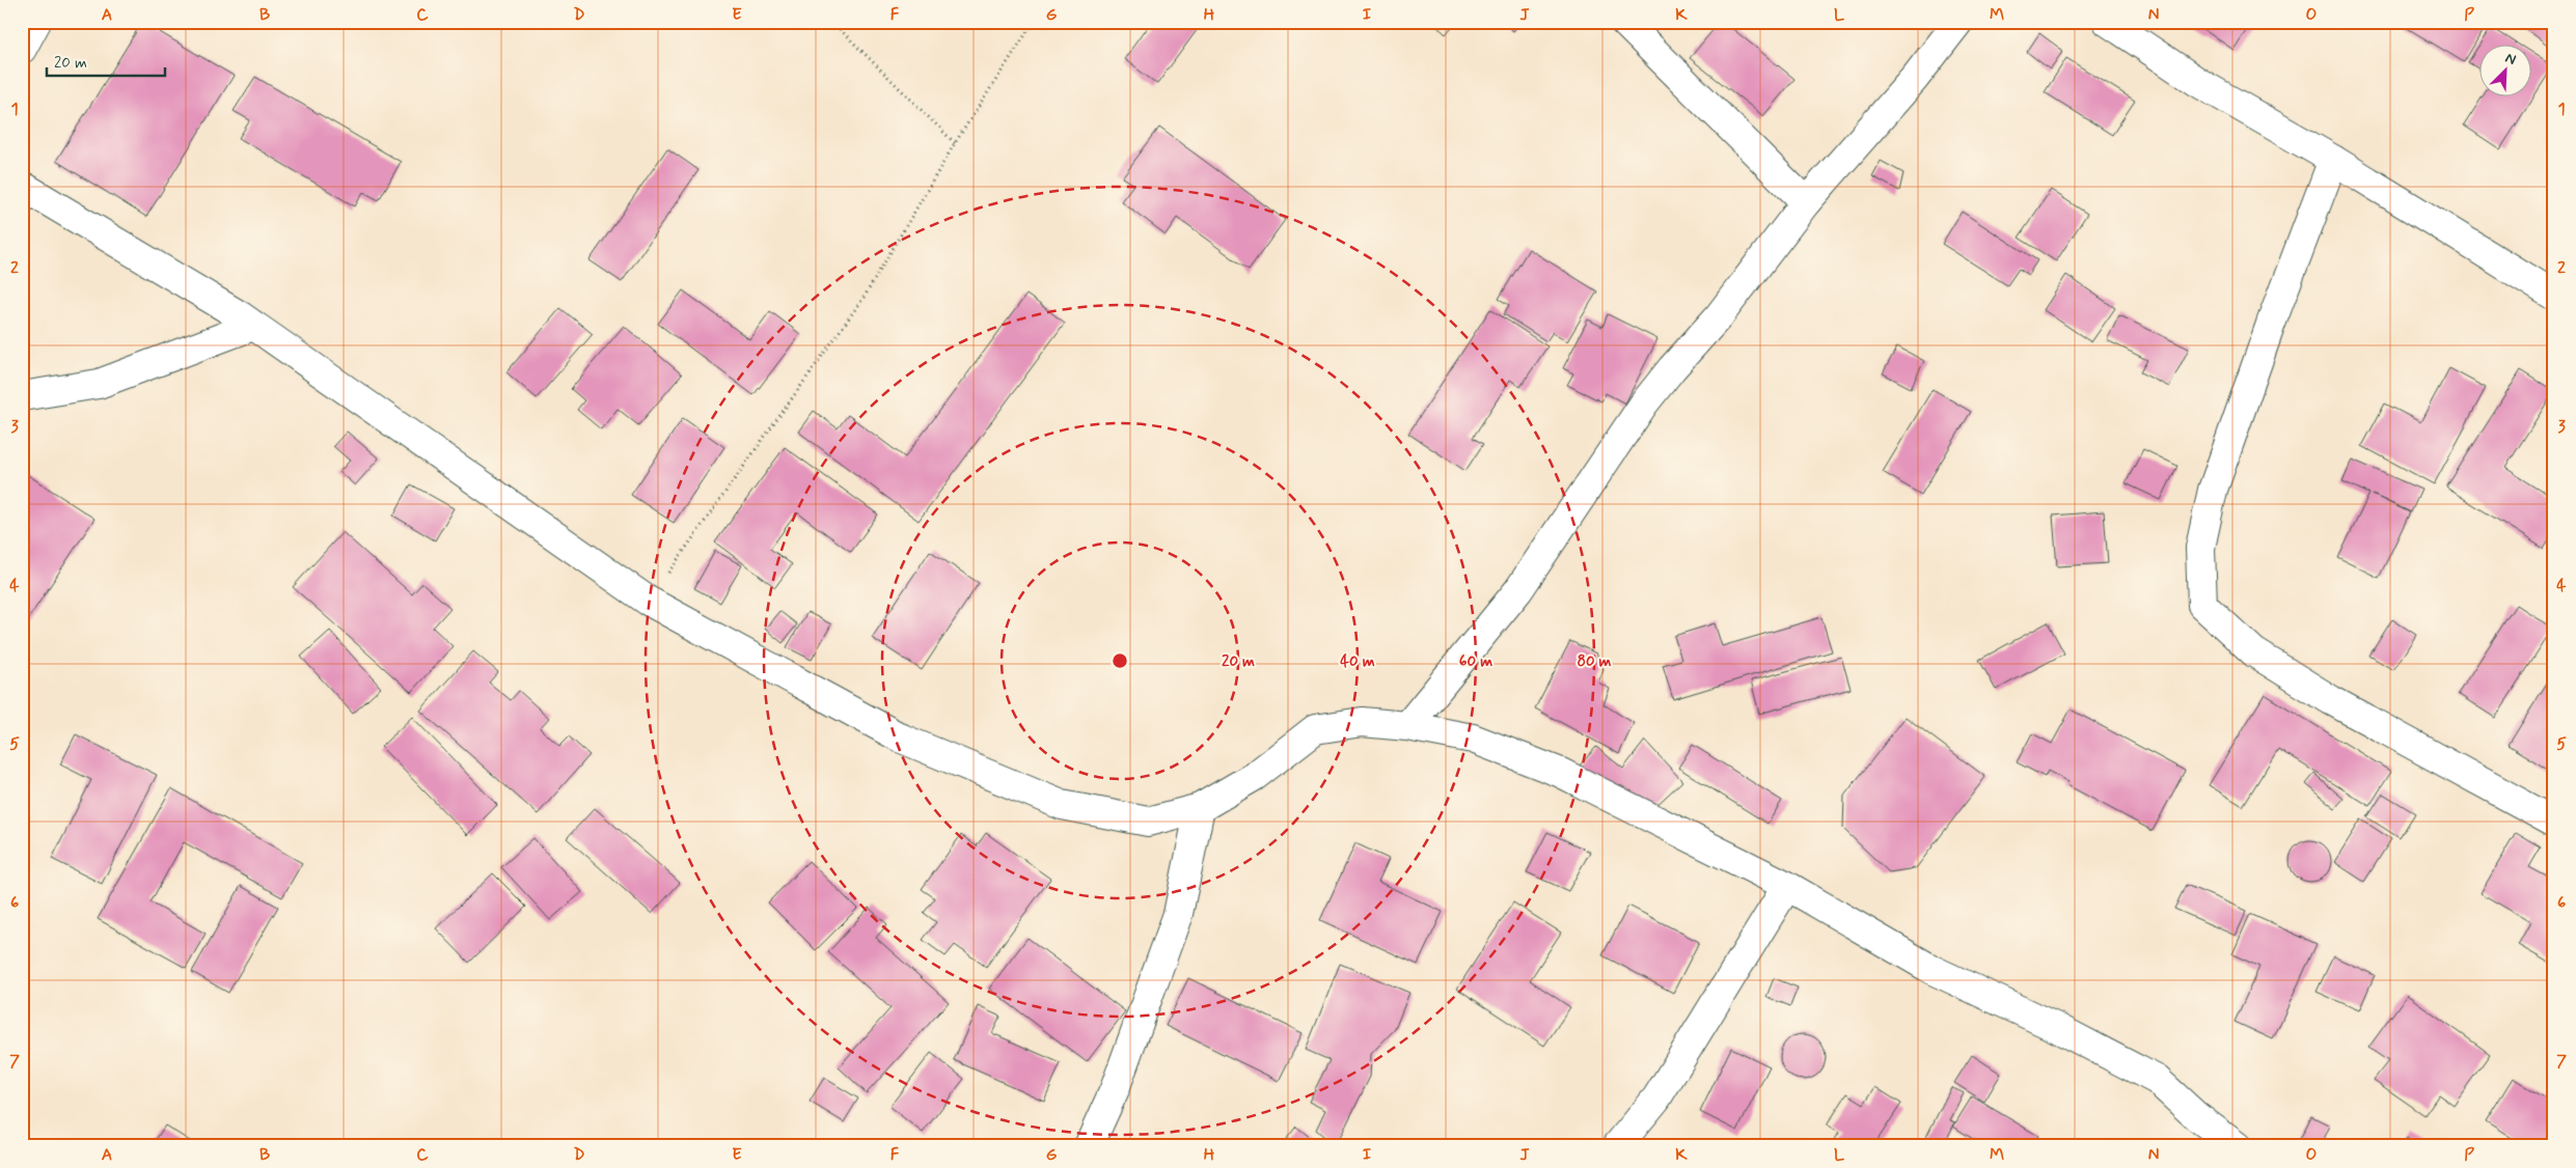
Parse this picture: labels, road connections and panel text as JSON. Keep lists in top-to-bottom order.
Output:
{
  "scale_bar": "20 m",
  "north": "top right",
  "grid": {
    "columns": [
      "A",
      "B",
      "C",
      "D",
      "E",
      "F",
      "G",
      "H",
      "I",
      "J",
      "K",
      "L",
      "M",
      "N",
      "O",
      "P"
    ],
    "rows": [
      "1",
      "2",
      "3",
      "4",
      "5",
      "6",
      "7"
    ]
  },
  "rings": [
    "20 m",
    "40 m",
    "60 m",
    "80 m"
  ]
}
